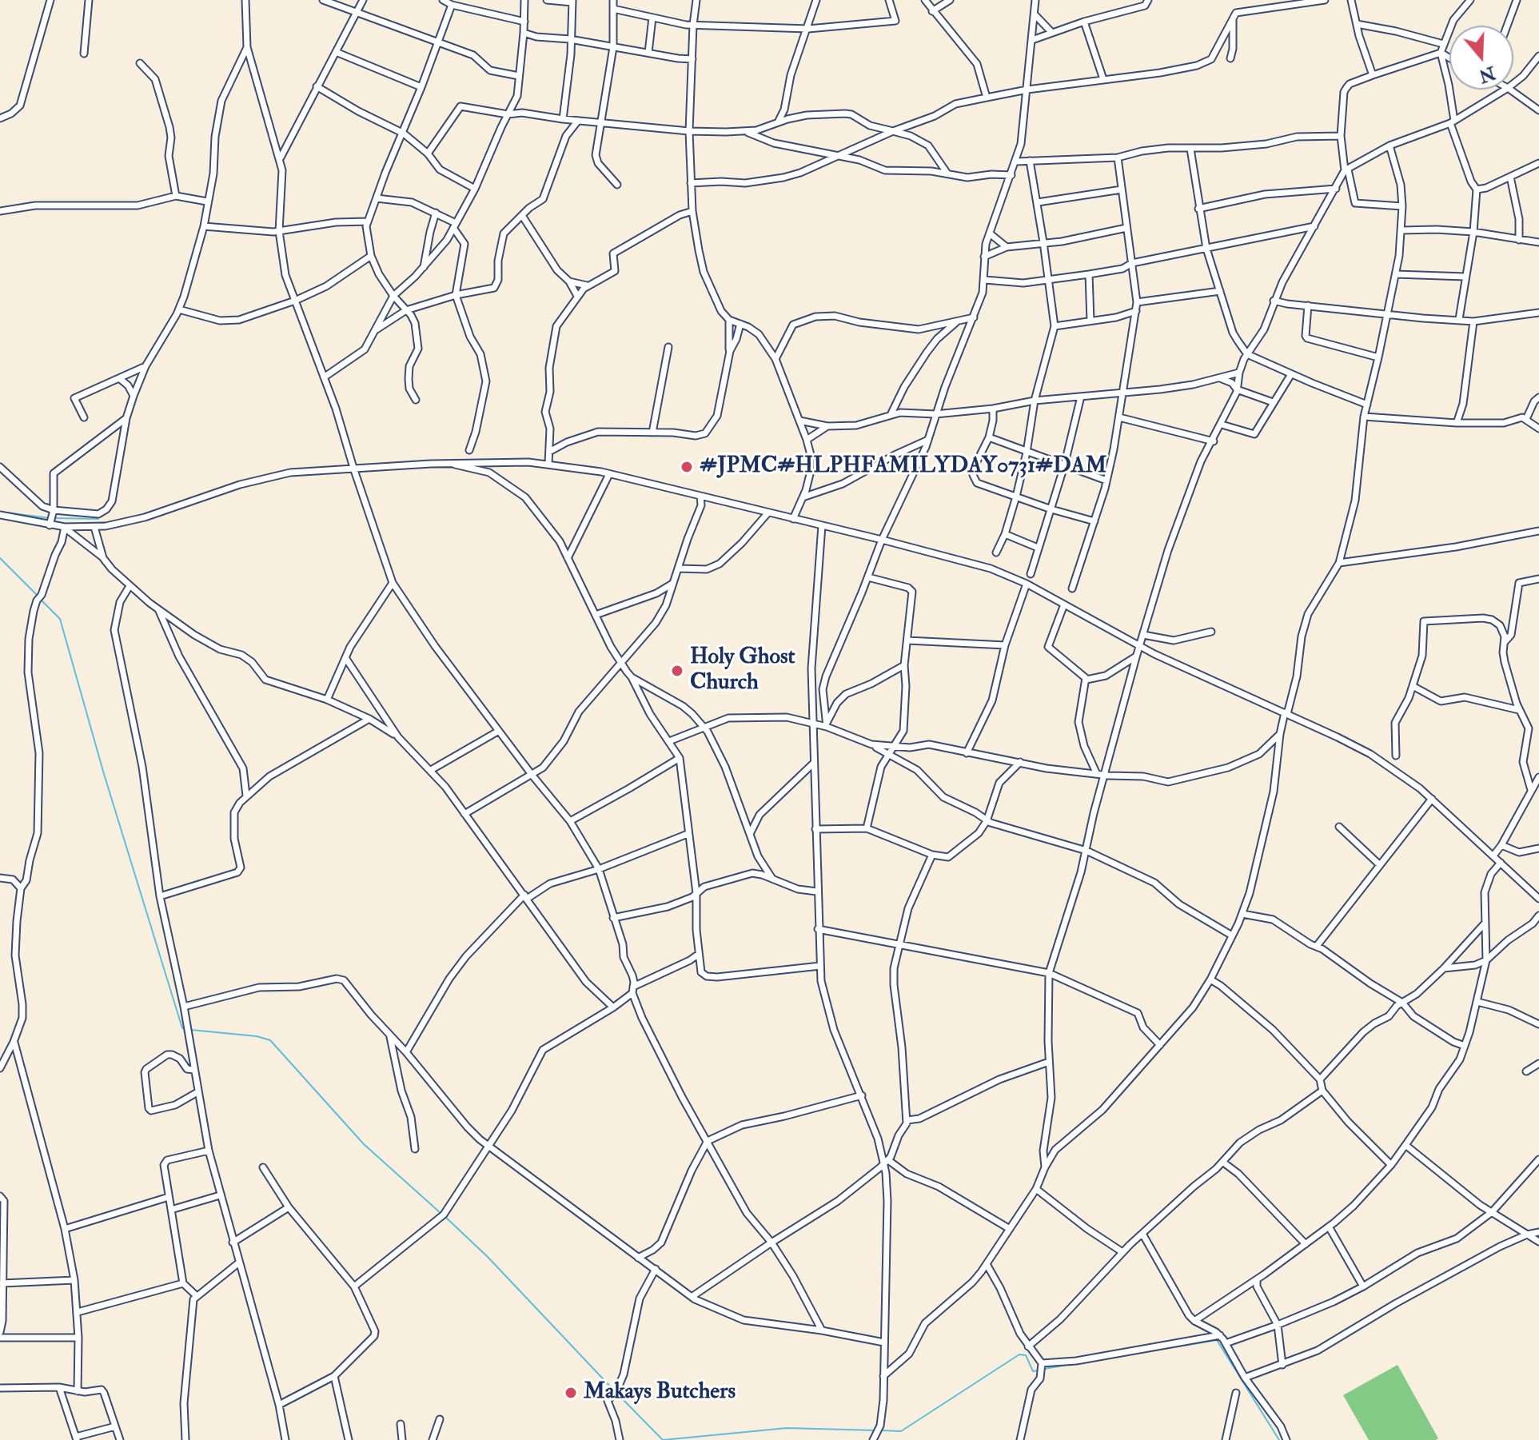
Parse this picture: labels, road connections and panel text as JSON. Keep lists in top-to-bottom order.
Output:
{
  "places": ["#JPMC#HLPHFAMILYDAY0731#DAM", "Holy Ghost Church", "Makays Butchers"],
  "north": "bottom"
}
